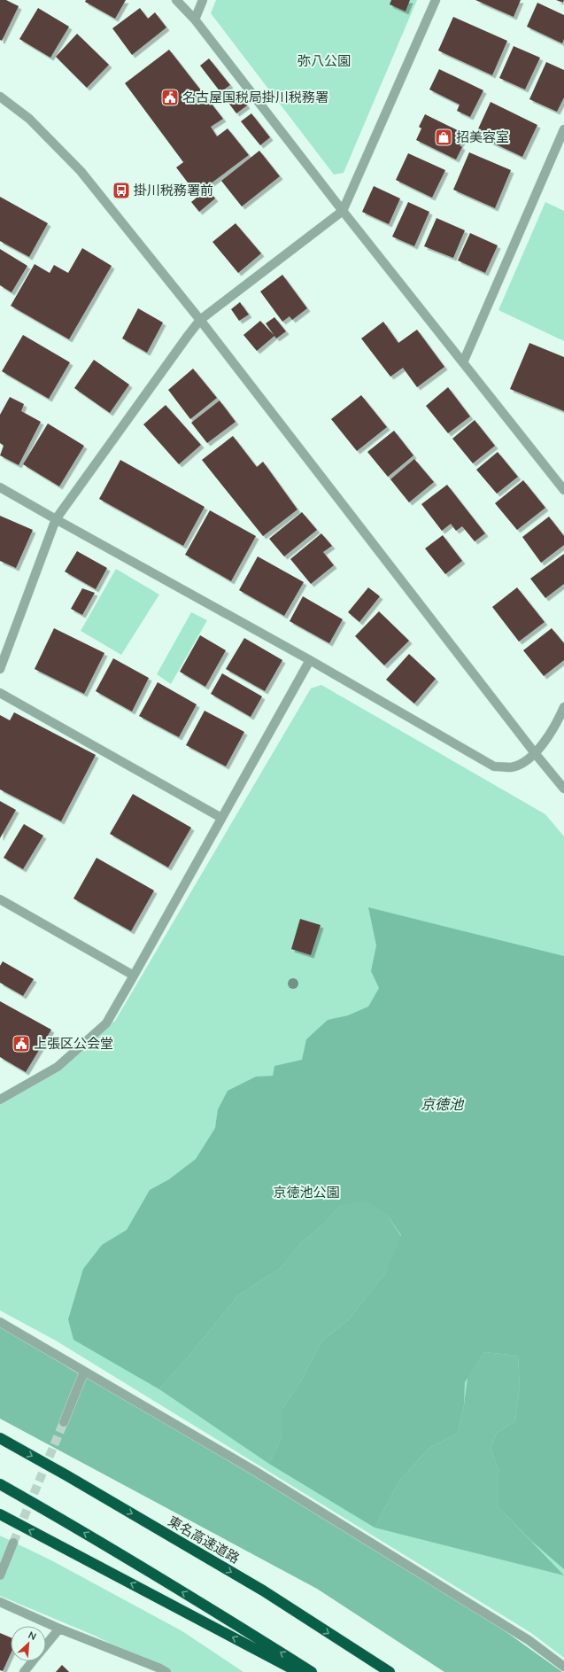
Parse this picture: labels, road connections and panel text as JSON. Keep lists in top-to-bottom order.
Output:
{
  "streets": {
    "highway": ["東名高速道路"]
  },
  "water": ["京徳池"],
  "parks": ["弥八公園", "京徳池公園"],
  "places": {
    "public building": ["名古屋国税局掛川税務署", "上張区公会堂"],
    "shop": ["招美容室"],
    "bus stop": ["掛川税務署前"]
  },
  "north": "top right"
}
